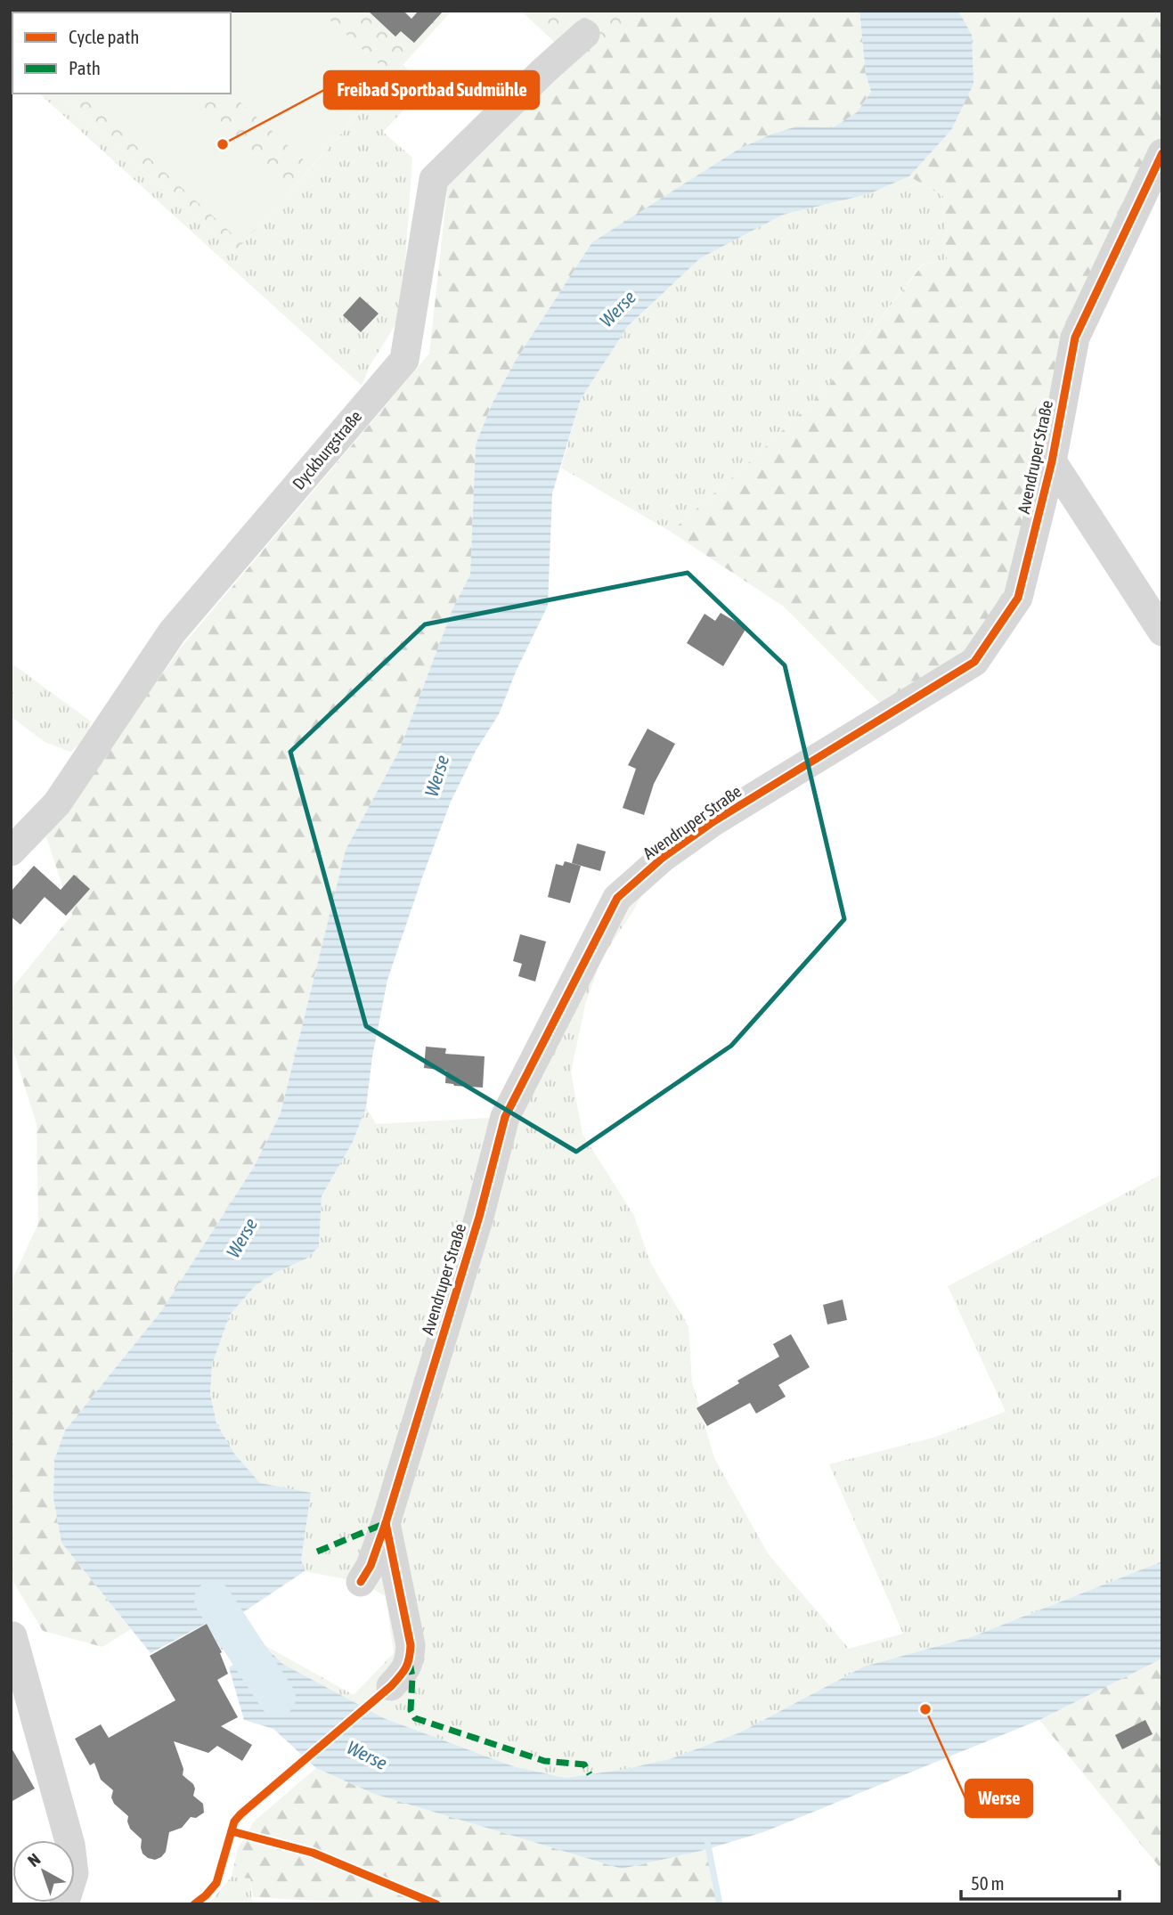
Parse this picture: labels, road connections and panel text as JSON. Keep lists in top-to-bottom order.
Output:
{
  "streets": {
    "street": ["Dyckburgstraße", "Avendruper Straße"]
  },
  "water": ["Werse"],
  "places": ["Freibad Sportbad Sudmühle", "Werse"],
  "legend": ["Cycle path", "Path"],
  "scale_bar": "50 m",
  "north": "top left"
}
